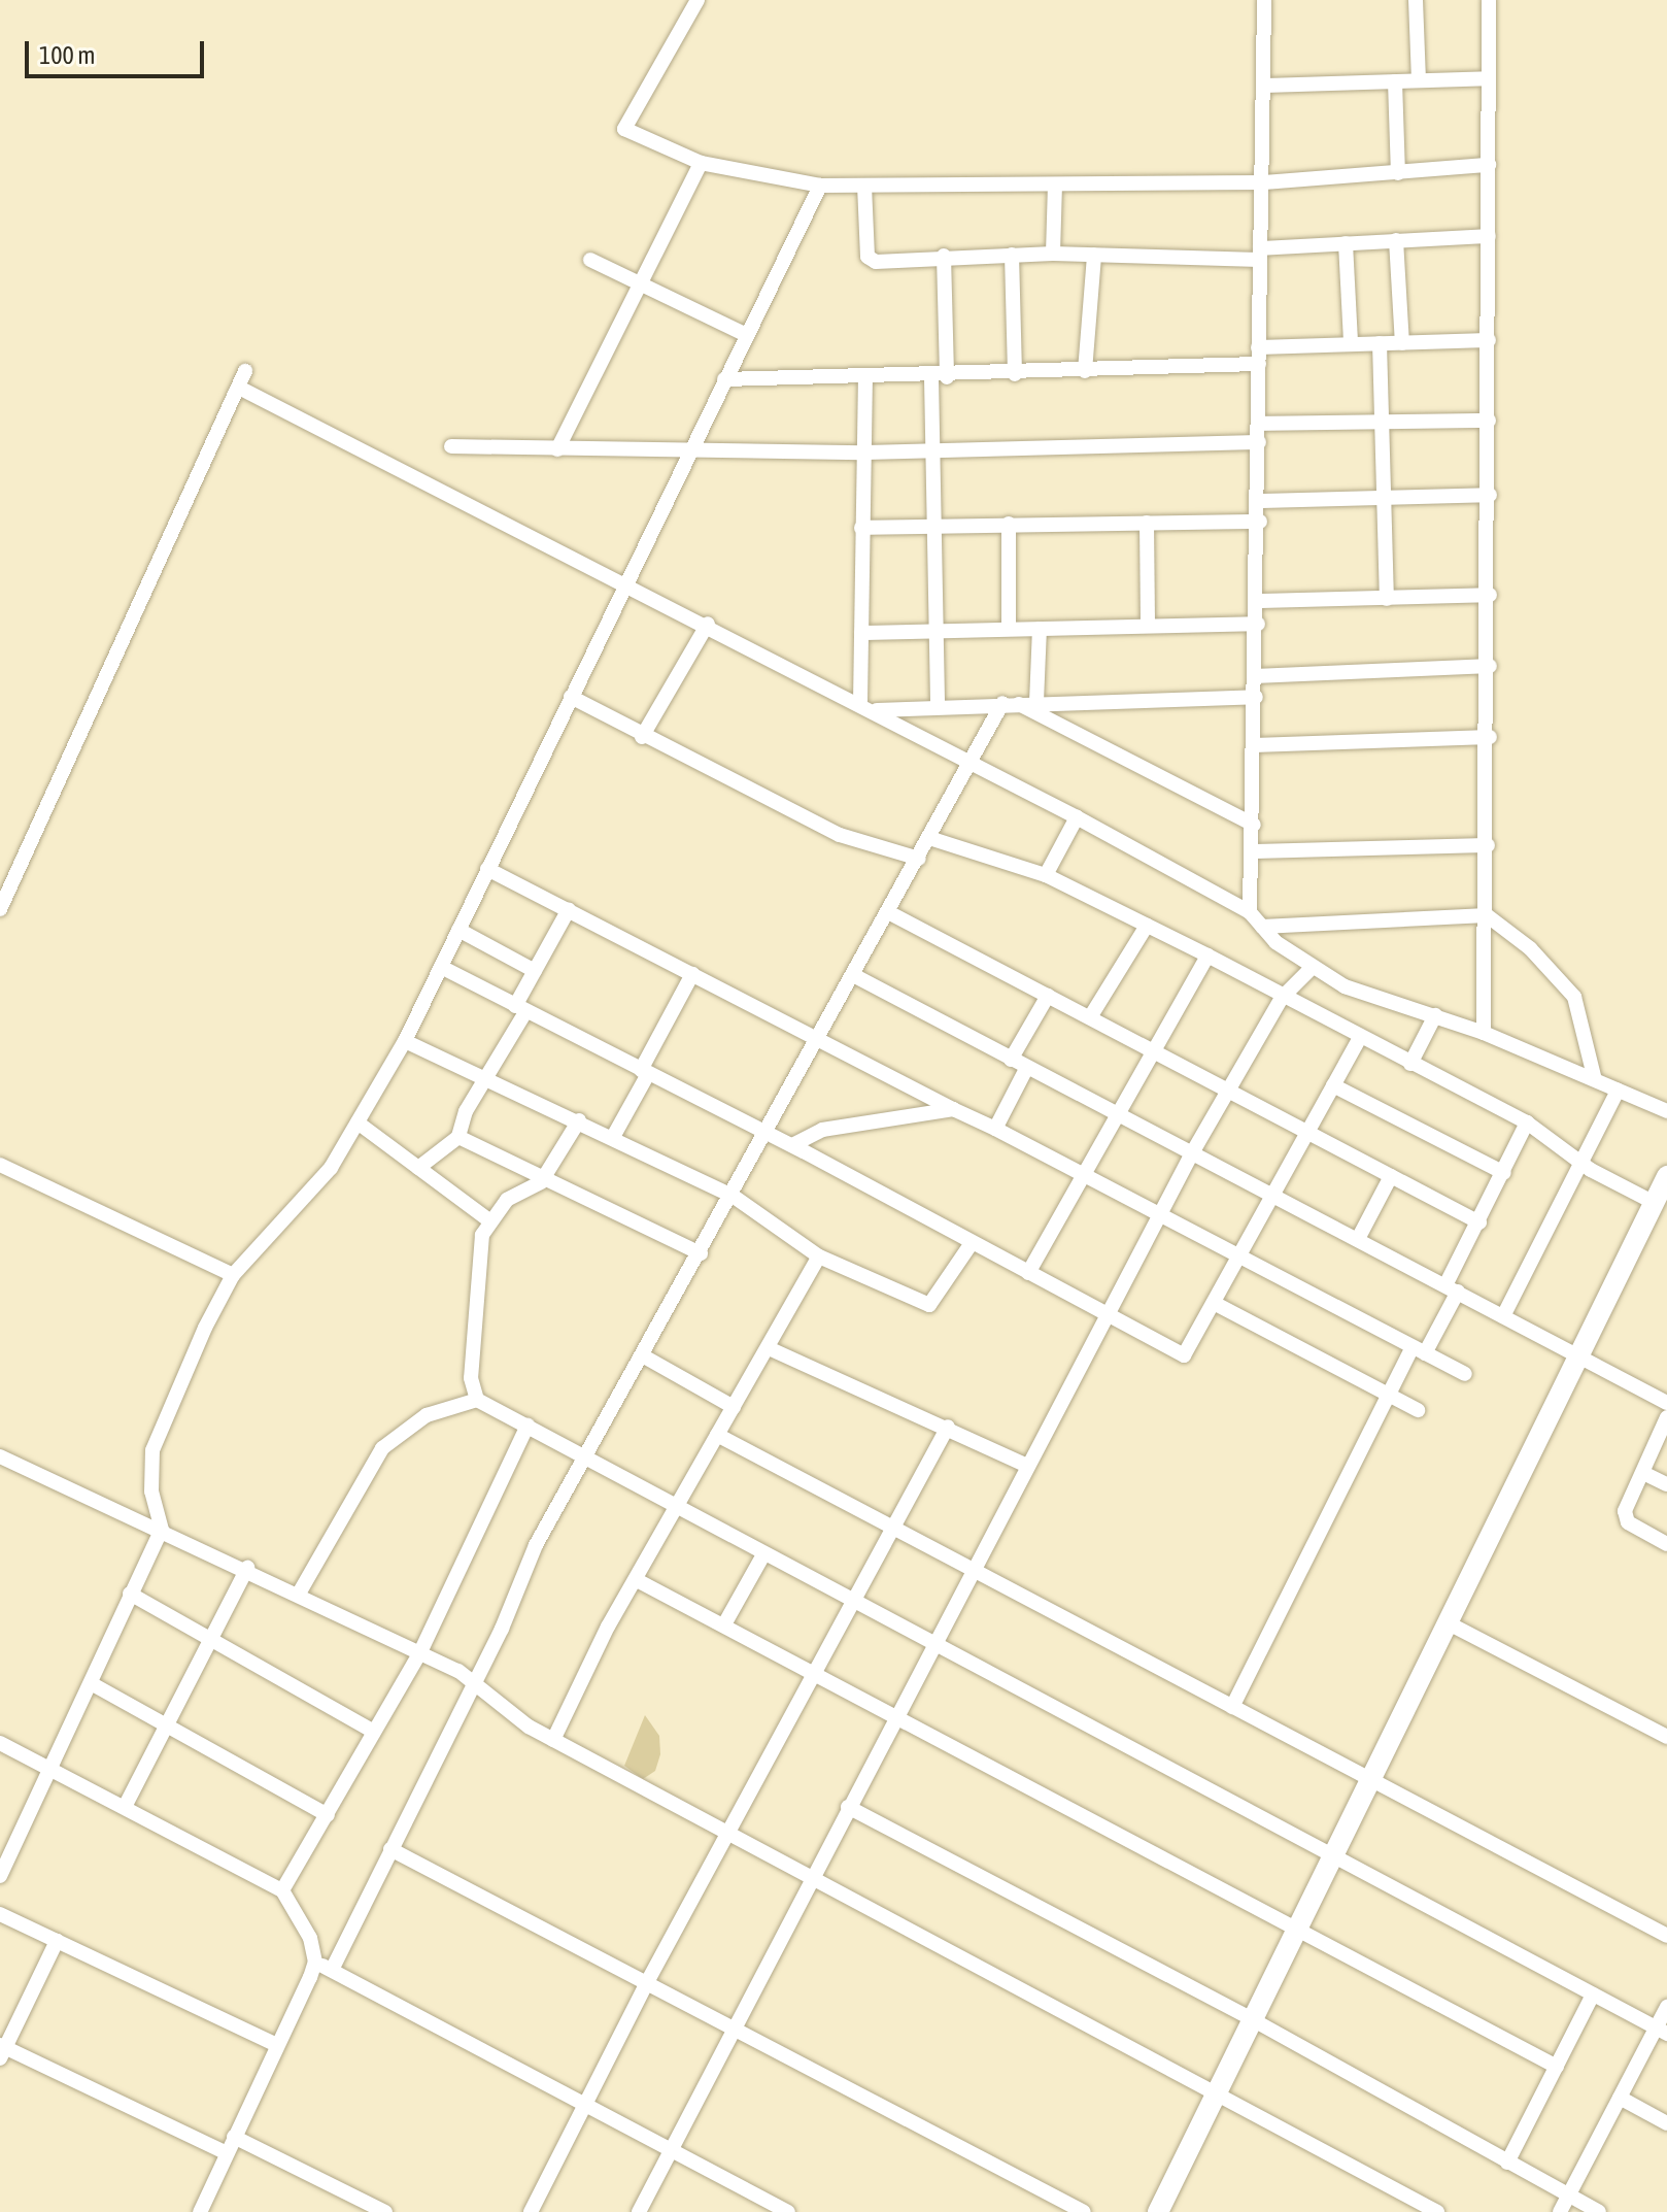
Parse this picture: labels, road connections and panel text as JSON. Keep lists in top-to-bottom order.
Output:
{
  "scale_bar": "100 m"
}
